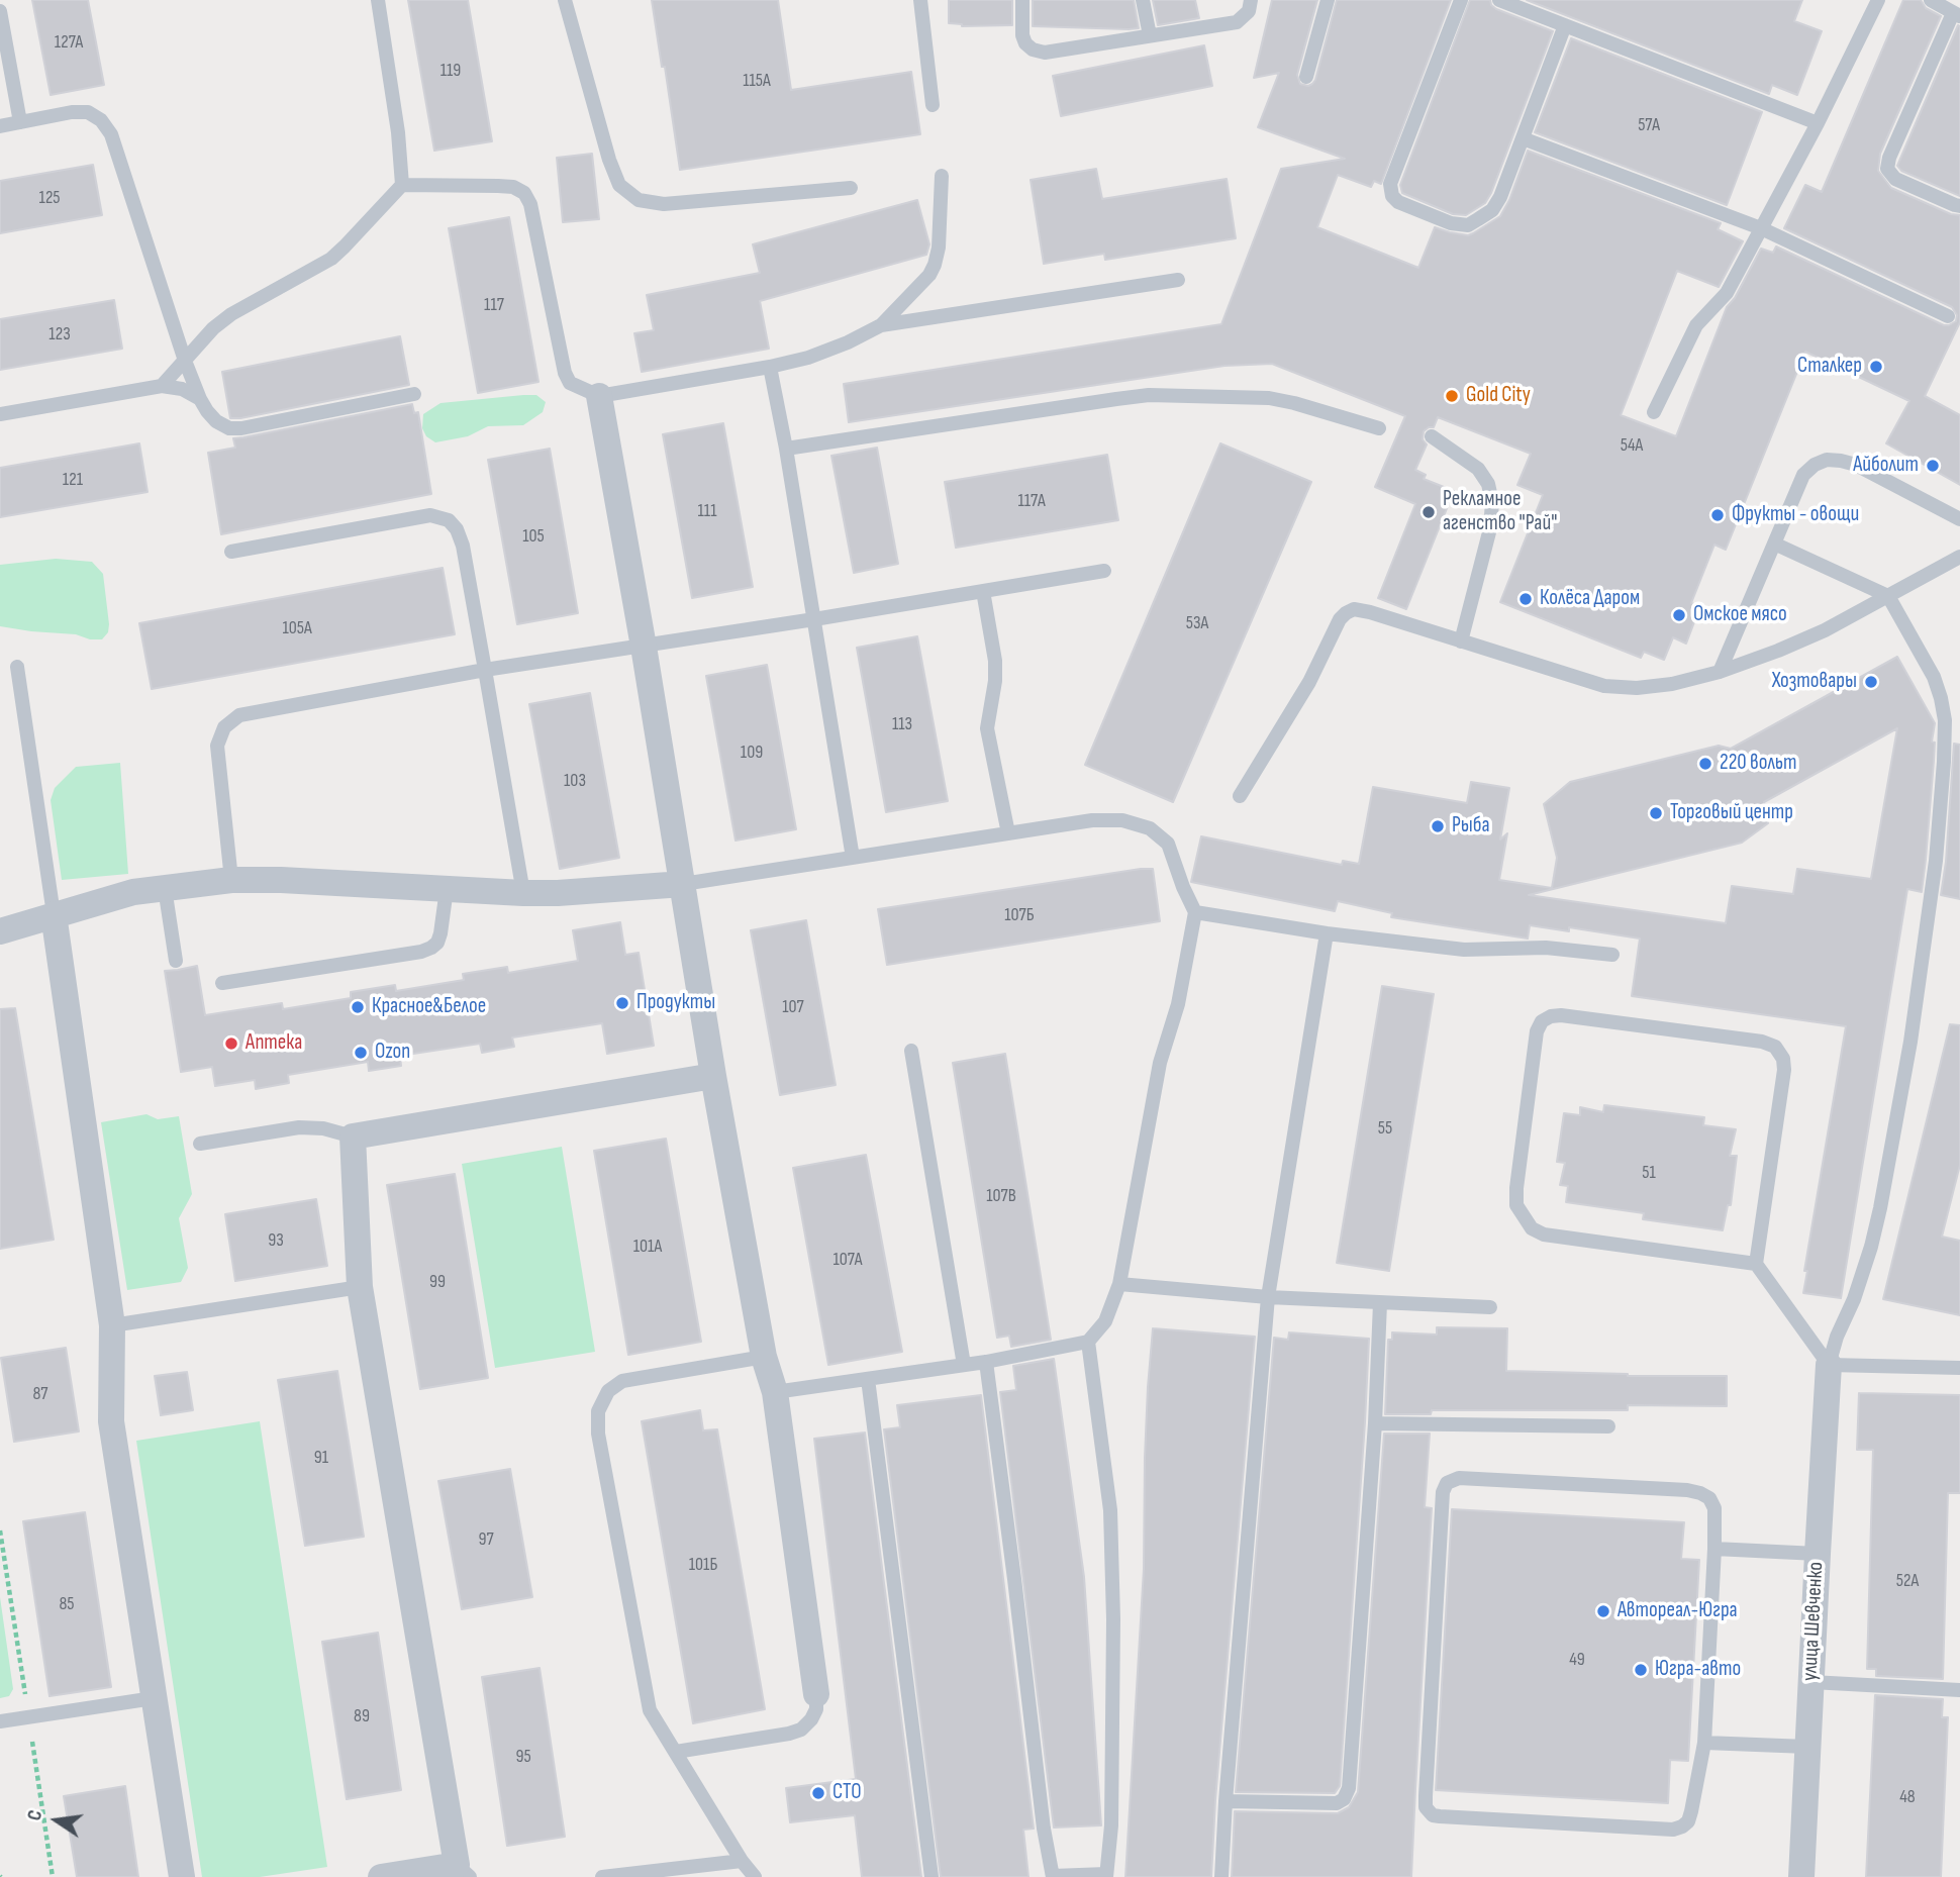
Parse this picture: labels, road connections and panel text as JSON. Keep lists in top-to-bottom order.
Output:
{
  "streets": {
    "street": ["улица Шевченко"]
  },
  "places": [
    "Сталкер",
    "Gold City",
    "Айболит",
    "Рекламное агенство \"Рай\"",
    "Фрукты - овощи",
    "Колёса Даром",
    "Омское мясо",
    "Хозтовары",
    "220 вольт",
    "Торговый центр",
    "Рыба",
    "Продукты",
    "Красное&Белое",
    "Аптека",
    "Ozon",
    "Автореал-Югра",
    "Югра-авто",
    "СТО"
  ],
  "house_numbers": [
    "127А",
    "119",
    "115А",
    "57А",
    "125",
    "117",
    "123",
    "54А",
    "121",
    "117А",
    "111",
    "105",
    "53А",
    "105А",
    "113",
    "109",
    "103",
    "107Б",
    "107",
    "55",
    "51",
    "107В",
    "93",
    "101А",
    "107А",
    "99",
    "87",
    "91",
    "97",
    "101Б",
    "52А",
    "85",
    "49",
    "89",
    "95",
    "48"
  ],
  "north": "left"
}
